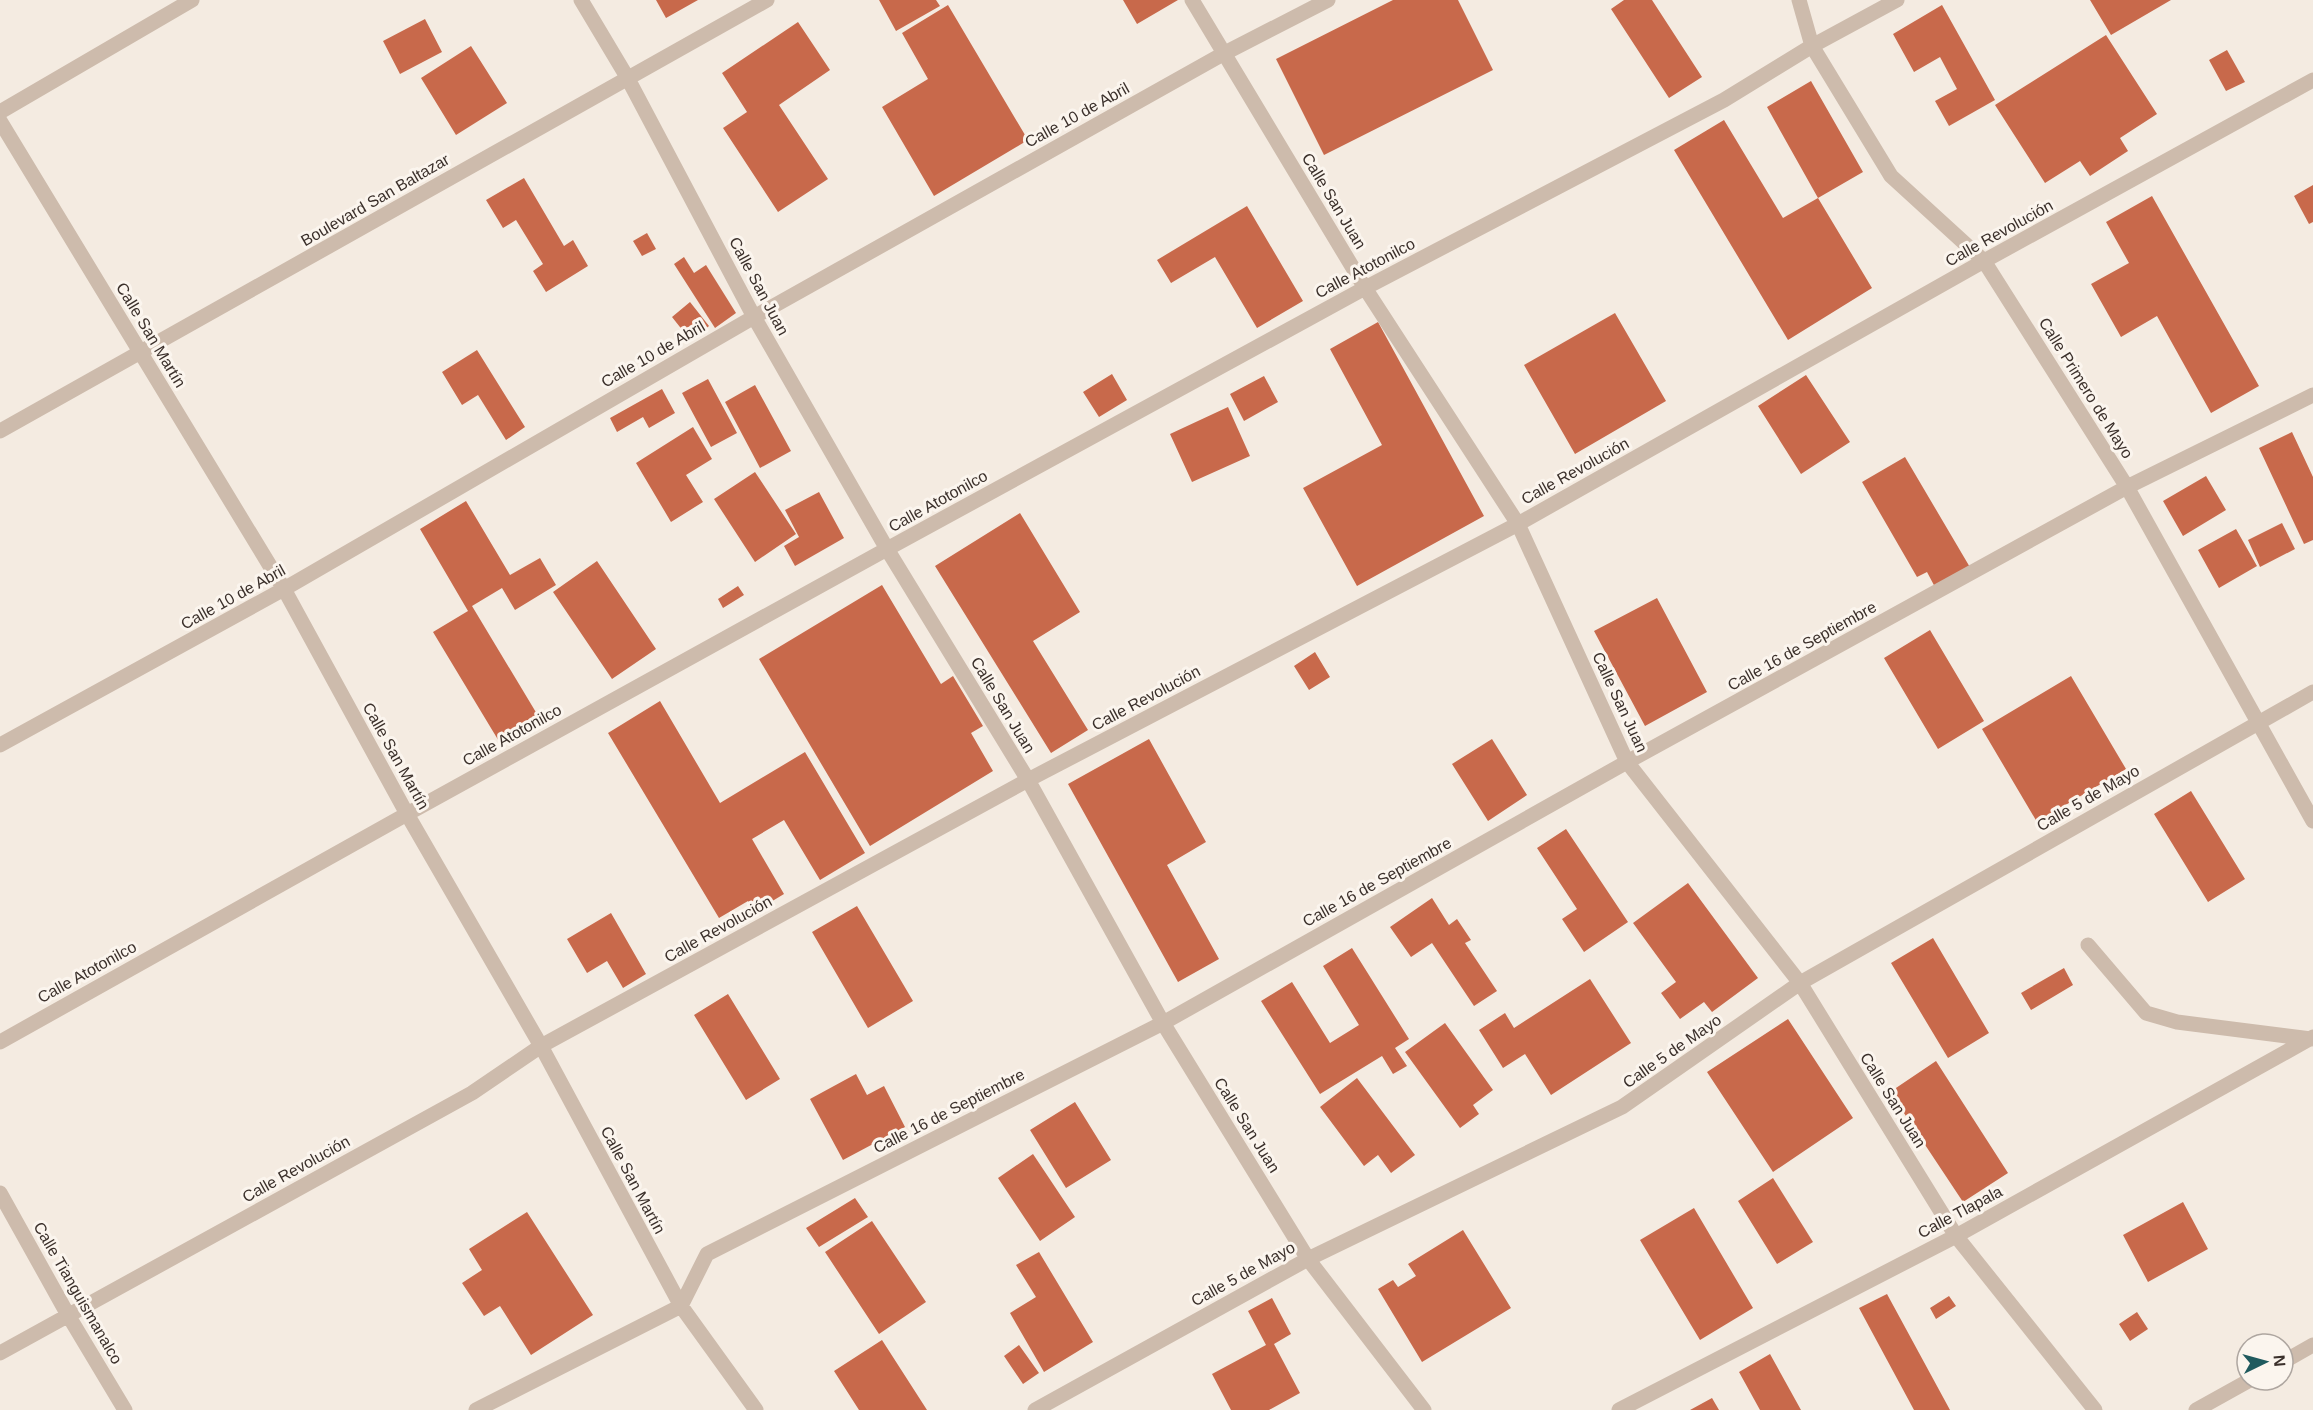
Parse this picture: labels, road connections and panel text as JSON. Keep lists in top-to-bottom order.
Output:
{
  "streets": {
    "street": [
      "Calle 10 de Abril",
      "Boulevard San Baltazar",
      "Calle San Juan",
      "Calle Revolución",
      "Calle Atotonilco",
      "Calle San Martín",
      "Calle Primero de Mayo",
      "Calle 16 de Septiembre",
      "Calle 5 de Mayo",
      "Calle Tlapala",
      "Calle Tianguismanalco"
    ]
  },
  "crossings": [
    ["Calle 10 de Abril", "Calle San Juan"],
    ["Calle 10 de Abril", "Calle San Martín"],
    ["Boulevard San Baltazar", "Calle San Juan"],
    ["Boulevard San Baltazar", "Calle San Martín"],
    ["Calle San Juan", "Calle Revolución"],
    ["Calle San Juan", "Calle Atotonilco"],
    ["Calle San Juan", "Calle 16 de Septiembre"],
    ["Calle San Juan", "Calle 5 de Mayo"],
    ["Calle San Juan", "Calle Tlapala"],
    ["Calle Revolución", "Calle San Martín"],
    ["Calle Revolución", "Calle Primero de Mayo"],
    ["Calle Revolución", "Calle Tianguismanalco"],
    ["Calle Atotonilco", "Calle San Martín"],
    ["Calle Atotonilco", "Calle Primero de Mayo"],
    ["Calle San Martín", "Calle 16 de Septiembre"],
    ["Calle Primero de Mayo", "Calle 16 de Septiembre"],
    ["Calle Primero de Mayo", "Calle 5 de Mayo"]
  ],
  "north": "right"
}
